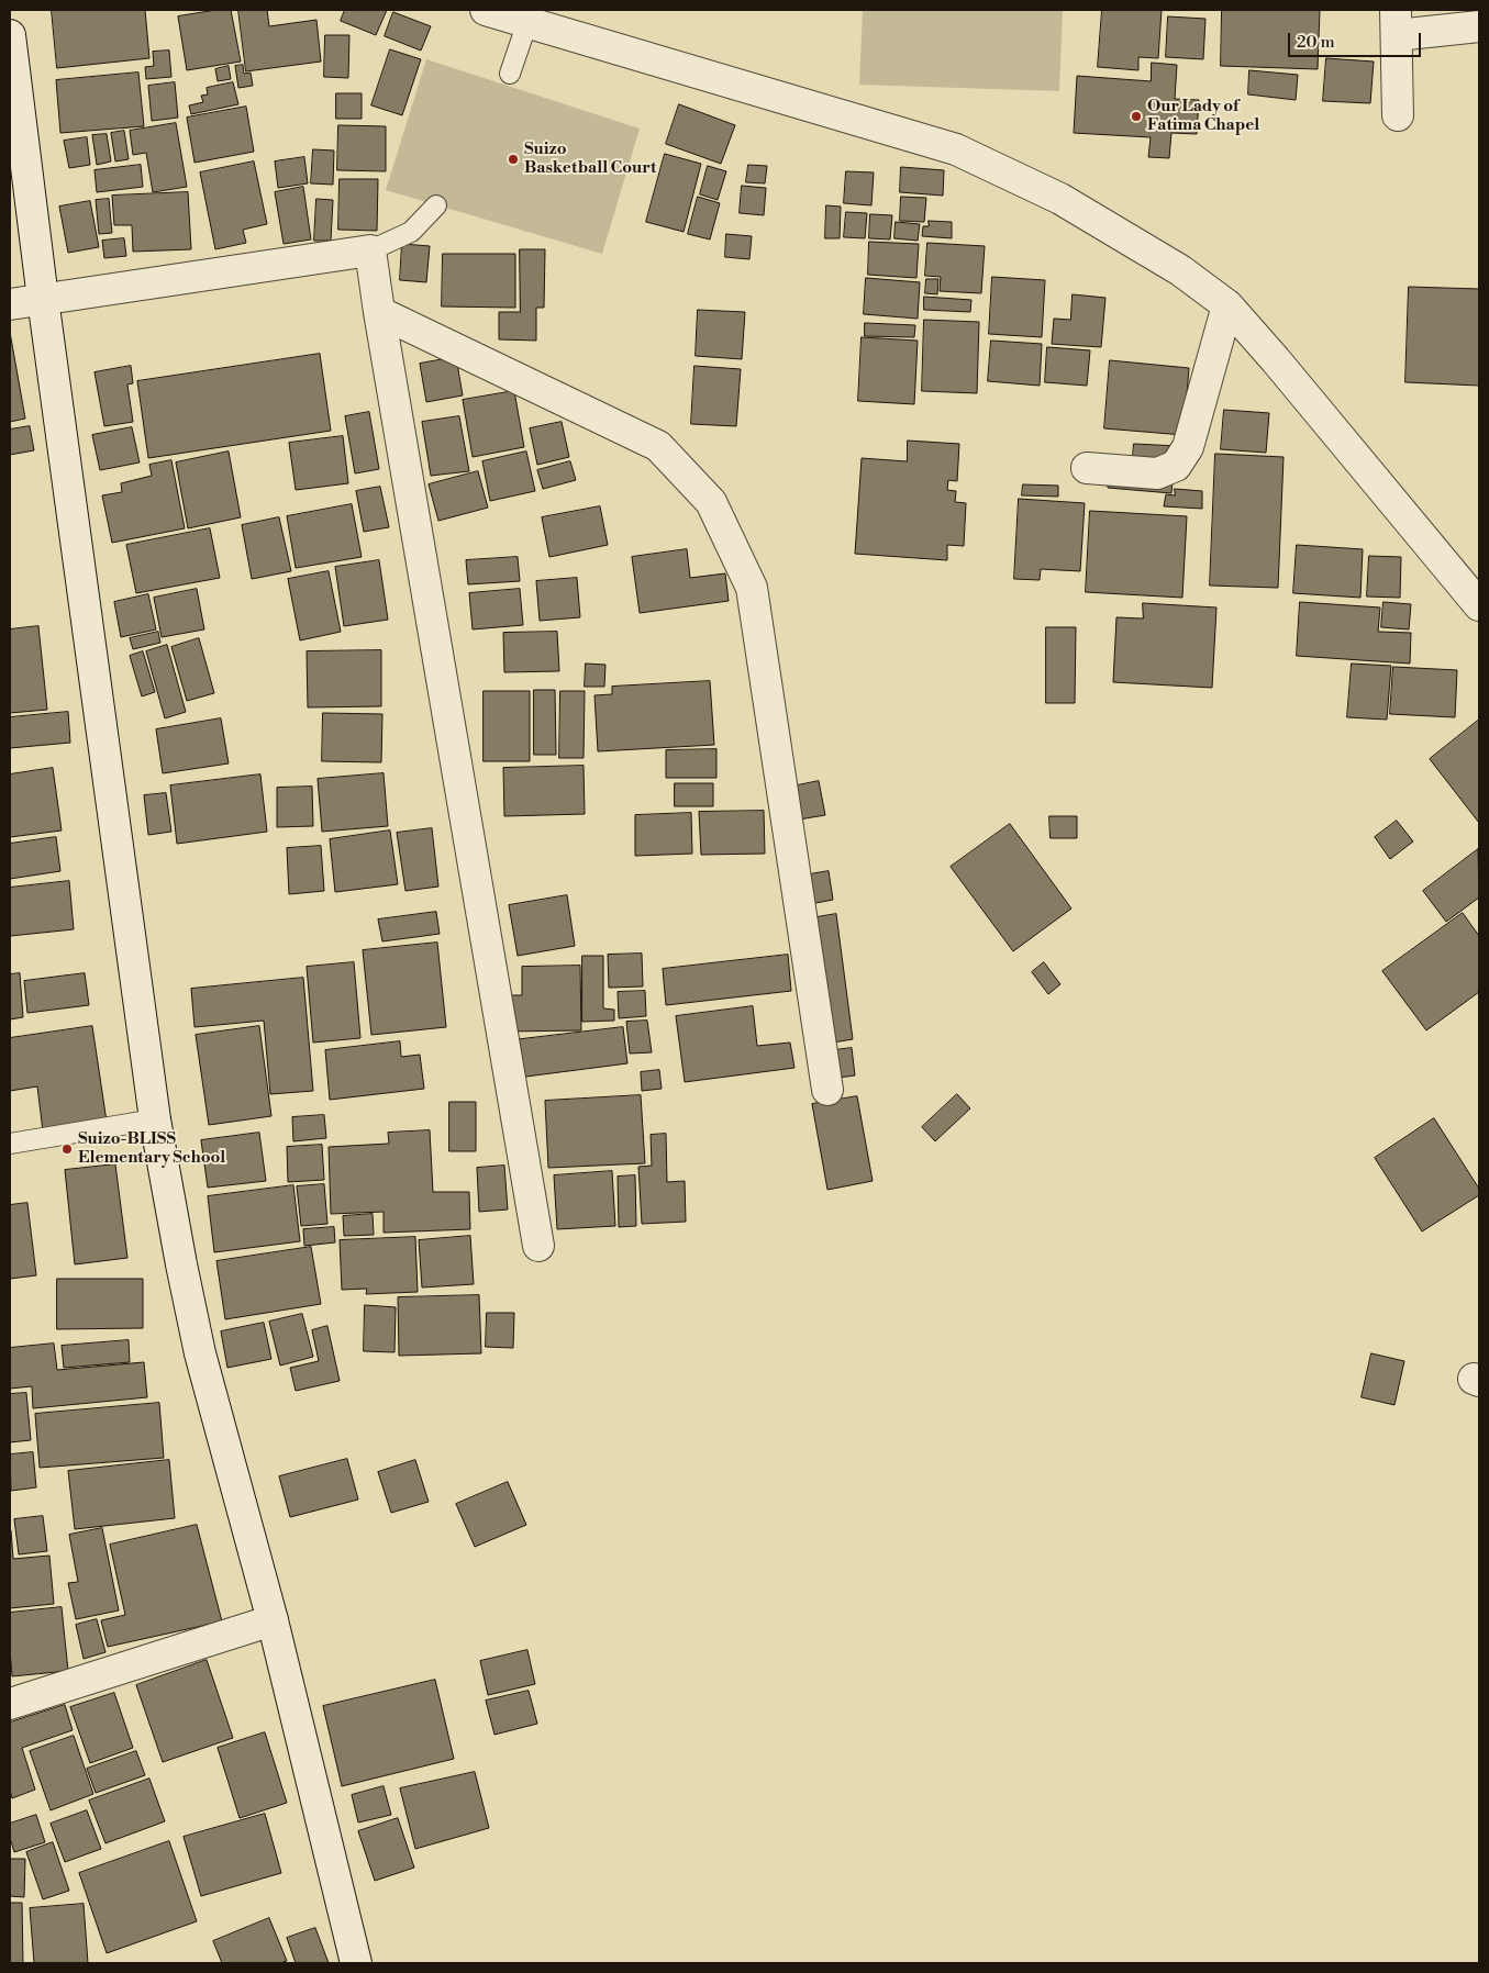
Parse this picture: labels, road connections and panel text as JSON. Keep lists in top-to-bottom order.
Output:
{
  "places": ["Our Lady of Fatima Chapel", "Suizo Basketball Court", "Suizo-BLISS Elementary School"],
  "scale_bar": "20 m"
}
